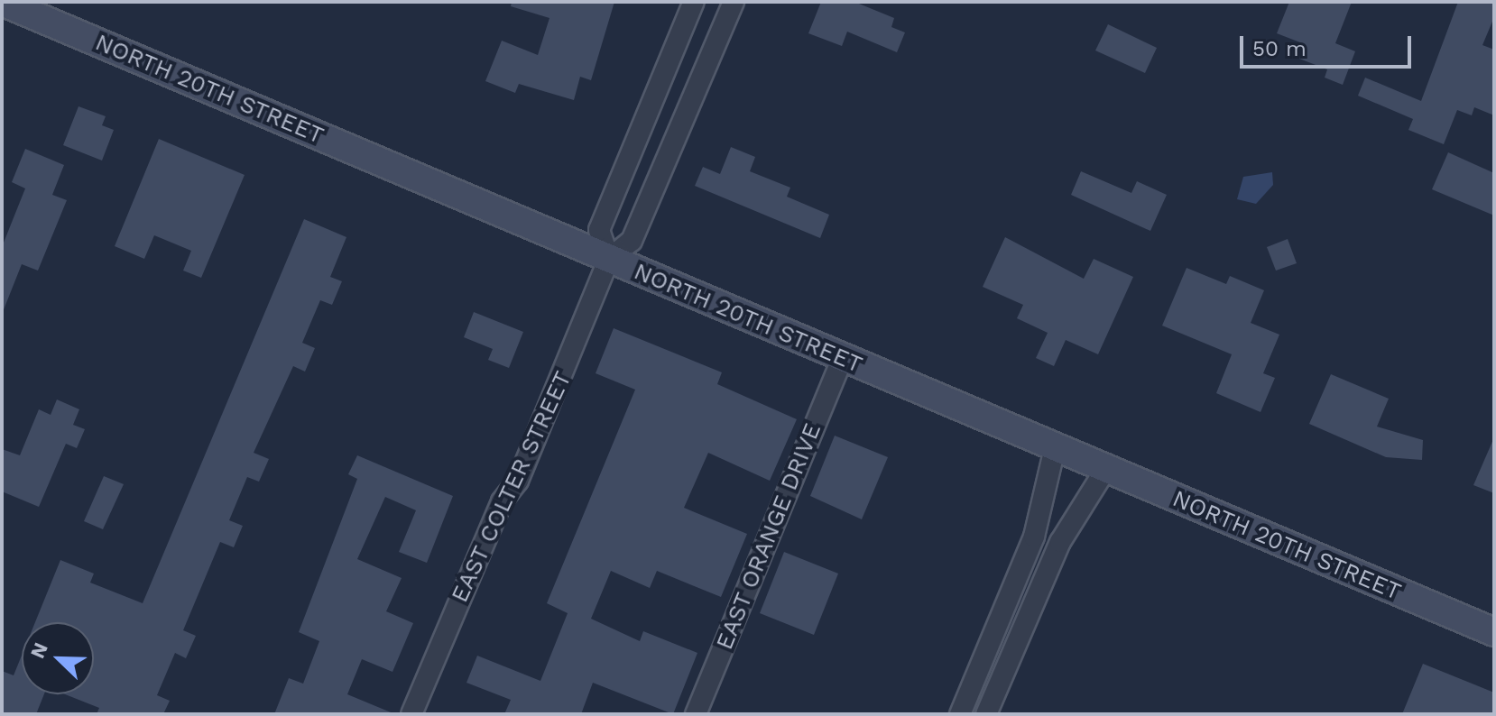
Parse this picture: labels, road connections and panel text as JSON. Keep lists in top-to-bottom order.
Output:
{
  "streets": {
    "street": ["NORTH 20TH STREET", "EAST COLTER STREET", "EAST ORANGE DRIVE"]
  },
  "crossings": [
    ["NORTH 20TH STREET", "EAST COLTER STREET"],
    ["NORTH 20TH STREET", "EAST ORANGE DRIVE"]
  ],
  "scale_bar": "50 m",
  "north": "top left"
}
